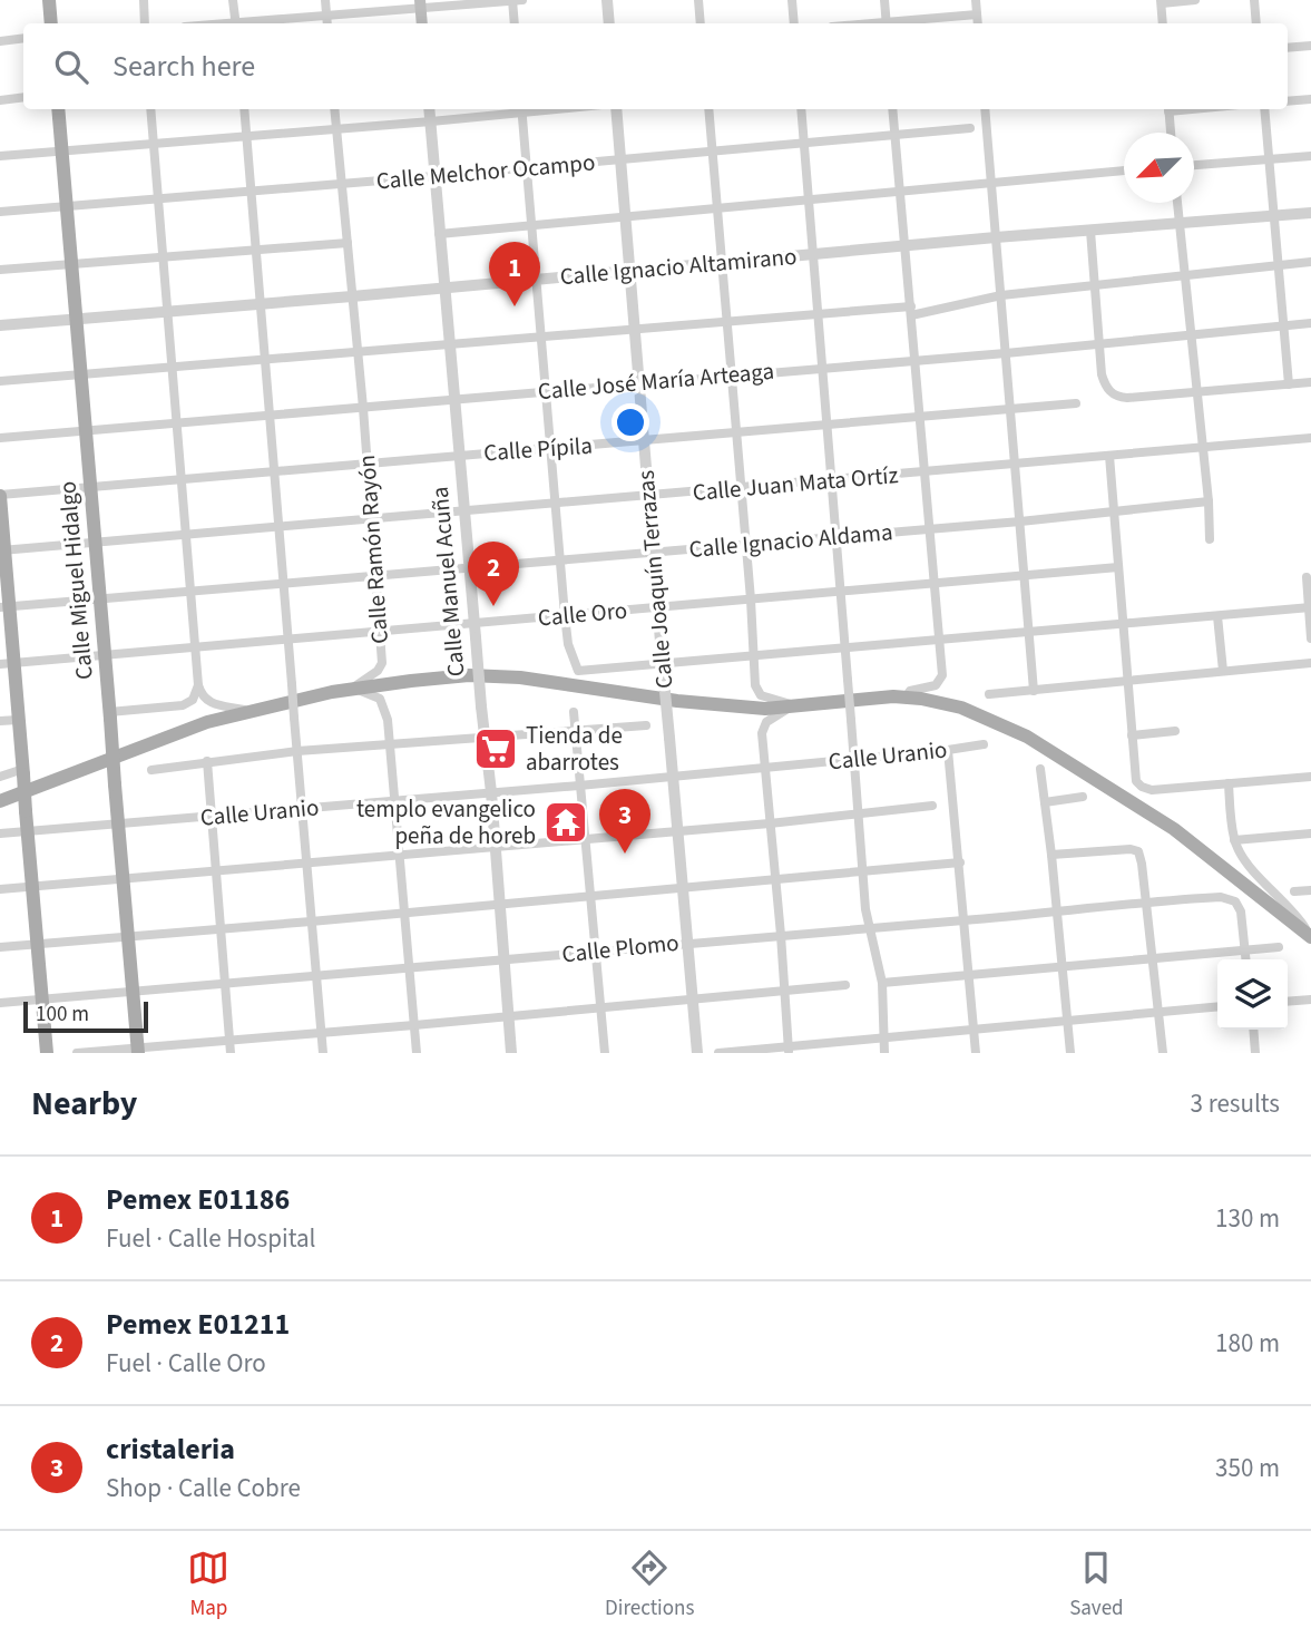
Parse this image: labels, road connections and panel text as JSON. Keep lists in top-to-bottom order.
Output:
{
  "streets": {
    "main road": ["Calle Miguel Hidalgo"],
    "street": [
      "Calle Melchor Ocampo",
      "Calle Ignacio Altamirano",
      "Calle José María Arteaga",
      "Calle Pípila",
      "Calle Juan Mata Ortíz",
      "Calle Ignacio Aldama",
      "Calle Ramón Rayón",
      "Calle Joaquín Terrazas",
      "Calle Manuel Acuña",
      "Calle Oro",
      "Calle Uranio",
      "Calle Plomo"
    ]
  },
  "crossings": [
    ["Calle Melchor Ocampo", "Calle Ramón Rayón"],
    ["Calle Melchor Ocampo", "Calle Joaquín Terrazas"],
    ["Calle Melchor Ocampo", "Calle Miguel Hidalgo"],
    ["Calle Melchor Ocampo", "Calle Manuel Acuña"],
    ["Calle Ignacio Altamirano", "Calle Ramón Rayón"],
    ["Calle Ignacio Altamirano", "Calle Joaquín Terrazas"],
    ["Calle Ignacio Altamirano", "Calle Miguel Hidalgo"],
    ["Calle Ignacio Altamirano", "Calle Manuel Acuña"],
    ["Calle José María Arteaga", "Calle Ramón Rayón"],
    ["Calle José María Arteaga", "Calle Joaquín Terrazas"],
    ["Calle José María Arteaga", "Calle Miguel Hidalgo"],
    ["Calle José María Arteaga", "Calle Manuel Acuña"],
    ["Calle Pípila", "Calle Ramón Rayón"],
    ["Calle Pípila", "Calle Joaquín Terrazas"],
    ["Calle Pípila", "Calle Miguel Hidalgo"],
    ["Calle Pípila", "Calle Manuel Acuña"],
    ["Calle Juan Mata Ortíz", "Calle Ramón Rayón"],
    ["Calle Juan Mata Ortíz", "Calle Joaquín Terrazas"],
    ["Calle Juan Mata Ortíz", "Calle Miguel Hidalgo"],
    ["Calle Juan Mata Ortíz", "Calle Manuel Acuña"],
    ["Calle Ignacio Aldama", "Calle Ramón Rayón"],
    ["Calle Ignacio Aldama", "Calle Joaquín Terrazas"],
    ["Calle Ignacio Aldama", "Calle Miguel Hidalgo"],
    ["Calle Ignacio Aldama", "Calle Manuel Acuña"],
    ["Calle Ramón Rayón", "Calle Oro"],
    ["Calle Joaquín Terrazas", "Calle Oro"],
    ["Calle Joaquín Terrazas", "Calle Uranio"],
    ["Calle Joaquín Terrazas", "Calle Plomo"],
    ["Calle Miguel Hidalgo", "Calle Oro"],
    ["Calle Miguel Hidalgo", "Calle Uranio"],
    ["Calle Miguel Hidalgo", "Calle Plomo"],
    ["Calle Manuel Acuña", "Calle Oro"],
    ["Calle Manuel Acuña", "Calle Uranio"],
    ["Calle Manuel Acuña", "Calle Plomo"]
  ],
  "places": {
    "supermarket": ["Tienda de abarrotes"],
    "temple": ["templo evangelico peña de horeb"]
  },
  "scale_bar": "100 m",
  "north": "bottom left",
  "page": {
    "search": "Search here",
    "pins": ["1", "2", "3"],
    "scale": "100 m",
    "heading": ["Nearby", "3 results"],
    "list": [
      {
        "mark": "1",
        "name": "Pemex E01186",
        "note": "Fuel · Calle Hospital",
        "value": "130 m"
      },
      {
        "mark": "2",
        "name": "Pemex E01211",
        "note": "Fuel · Calle Oro",
        "value": "180 m"
      },
      {
        "mark": "3",
        "name": "cristaleria",
        "note": "Shop · Calle Cobre",
        "value": "350 m"
      }
    ],
    "nav": ["Map", "Directions", "Saved"]
  }
}
